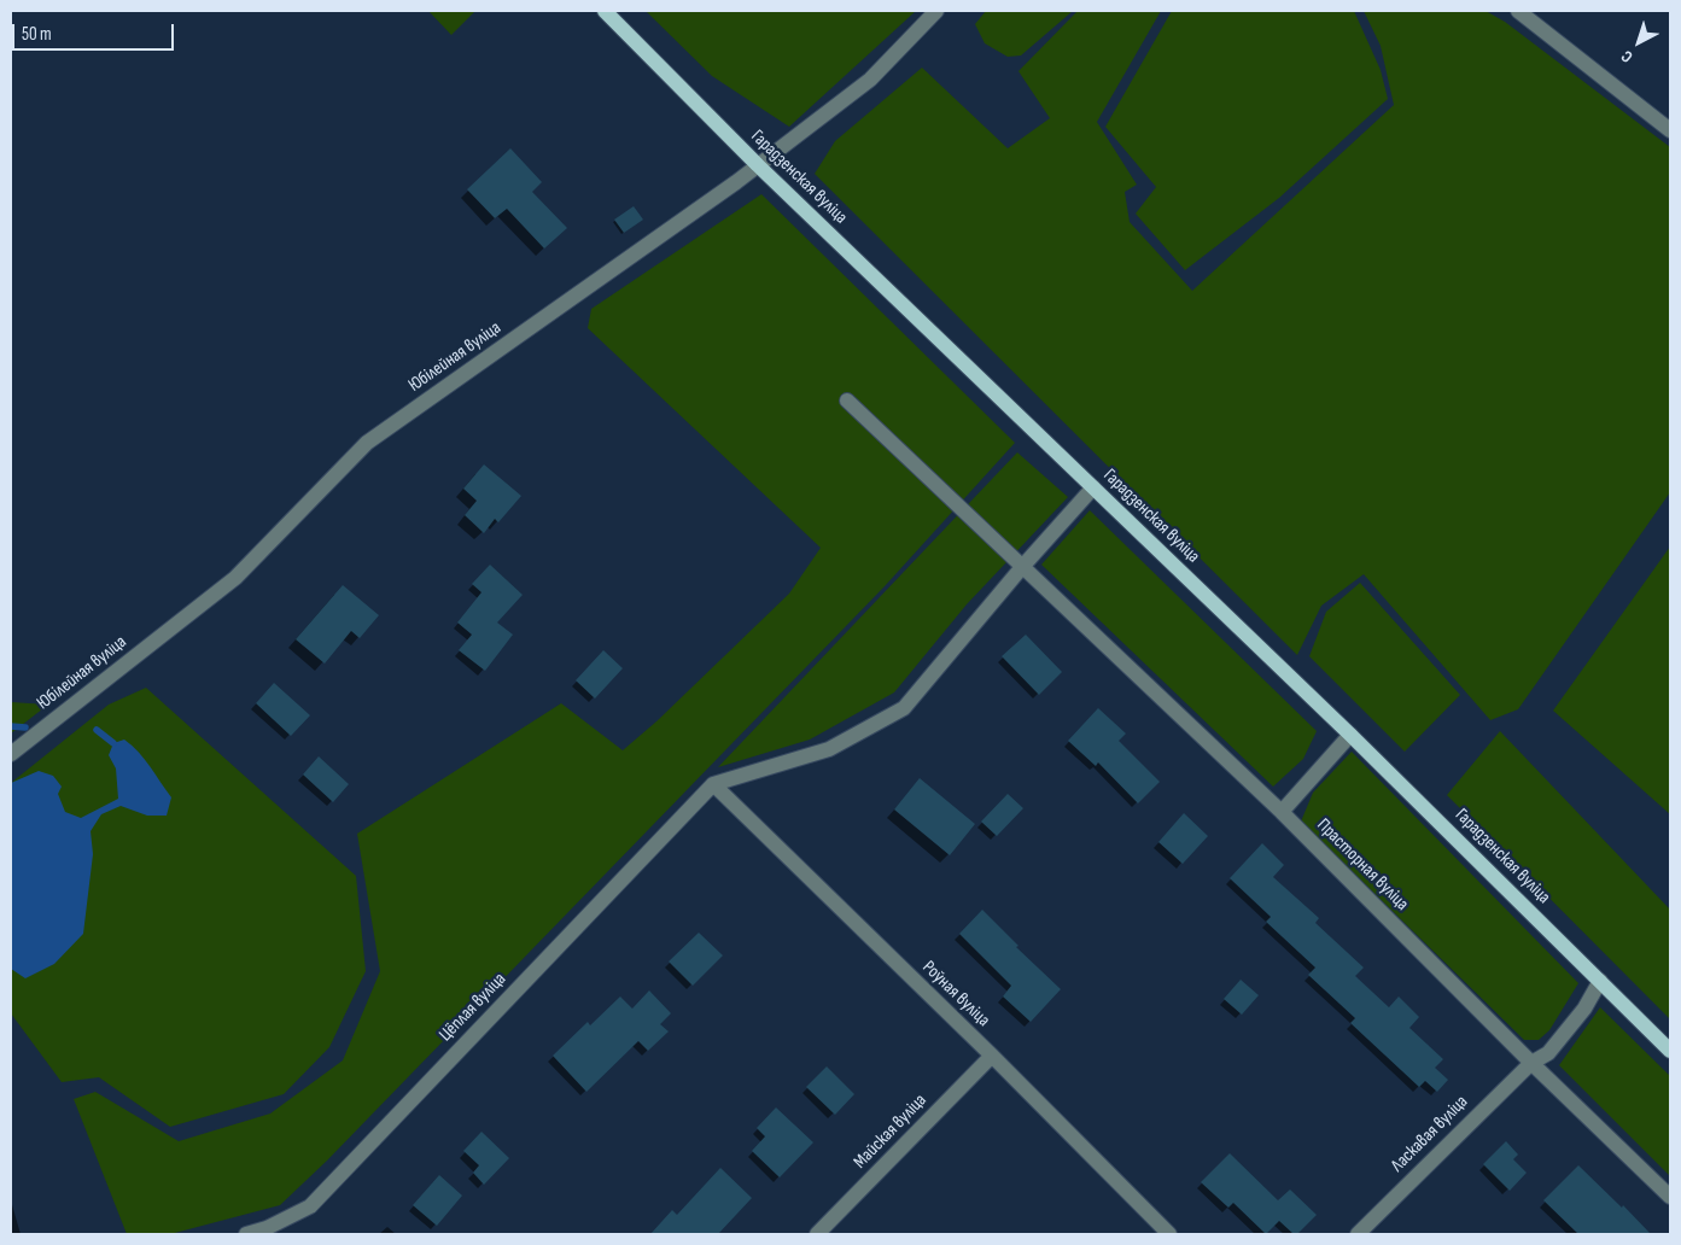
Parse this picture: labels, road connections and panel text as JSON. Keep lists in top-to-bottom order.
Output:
{
  "streets": {
    "main road": ["Гарадзенская вуліца"],
    "street": [
      "Юбілейная вуліца",
      "Прасторная вуліца",
      "Роўная вуліца",
      "Цёплая вуліца",
      "Майская вуліца",
      "Ласкавая вуліца"
    ]
  },
  "crossings": [
    ["Гарадзенская вуліца", "Юбілейная вуліца"],
    ["Гарадзенская вуліца", "Ласкавая вуліца"],
    ["Прасторная вуліца", "Ласкавая вуліца"],
    ["Роўная вуліца", "Цёплая вуліца"],
    ["Роўная вуліца", "Майская вуліца"]
  ],
  "scale_bar": "50 m",
  "north": "bottom left"
}
